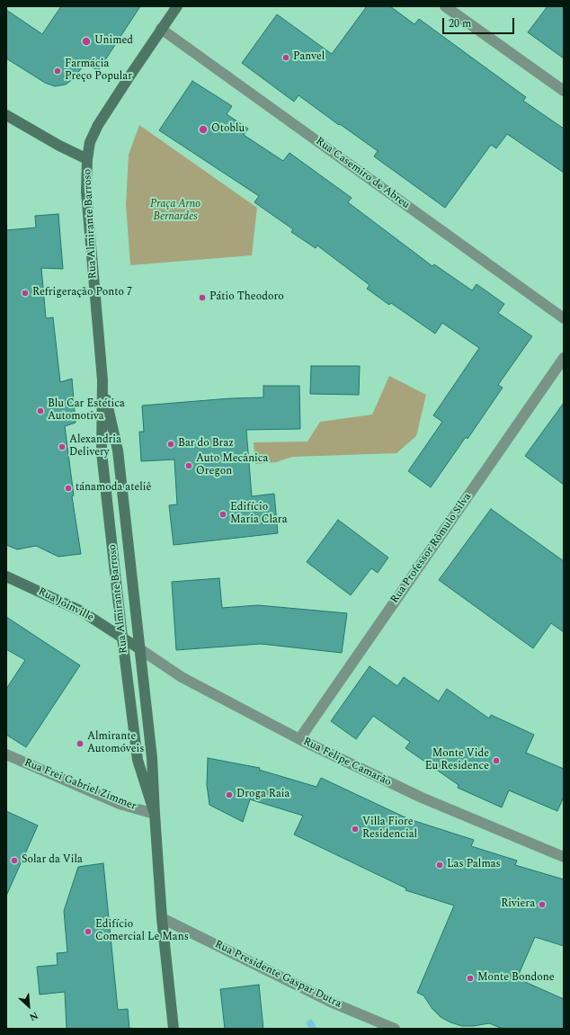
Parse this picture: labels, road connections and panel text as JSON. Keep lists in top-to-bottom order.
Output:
{
  "streets": {
    "main road": ["Rua Almirante Barroso", "Rua Joinville"],
    "street": [
      "Rua Casemiro de Abreu",
      "Rua Professor Rômulo Silva",
      "Rua Felipe Camarão",
      "Rua Frei Gabriel Zimmer",
      "Rua Presidente Gaspar Dutra"
    ]
  },
  "crossings": [
    ["Rua Casemiro de Abreu", "Rua Almirante Barroso"],
    ["Rua Almirante Barroso", "Rua Joinville"],
    ["Rua Almirante Barroso", "Rua Felipe Camarão"],
    ["Rua Almirante Barroso", "Rua Frei Gabriel Zimmer"],
    ["Rua Almirante Barroso", "Rua Presidente Gaspar Dutra"],
    ["Rua Professor Rômulo Silva", "Rua Felipe Camarão"],
    ["Rua Joinville", "Rua Felipe Camarão"]
  ],
  "parks": ["Praça Arno Bernardes"],
  "places": [
    "Unimed",
    "Panvel",
    "Farmácia Preço Popular",
    "Otoblu",
    "Refrigeração Ponto 7",
    "Pátio Theodoro",
    "Blu Car Estética Automotiva",
    "Bar do Braz",
    "Alexandria Delivery",
    "Auto Mecânica Oregon",
    "tánamoda ateliê",
    "Edifício Maria Clara",
    "Almirante Automóveis",
    "Monte Vide Eu Residence",
    "Droga Raia",
    "Villa Fiore Residencial",
    "Solar da Vila",
    "Las Palmas",
    "Riviera",
    "Edifício Comercial Le Mans",
    "Monte Bondone"
  ],
  "scale_bar": "20 m",
  "north": "bottom right"
}
